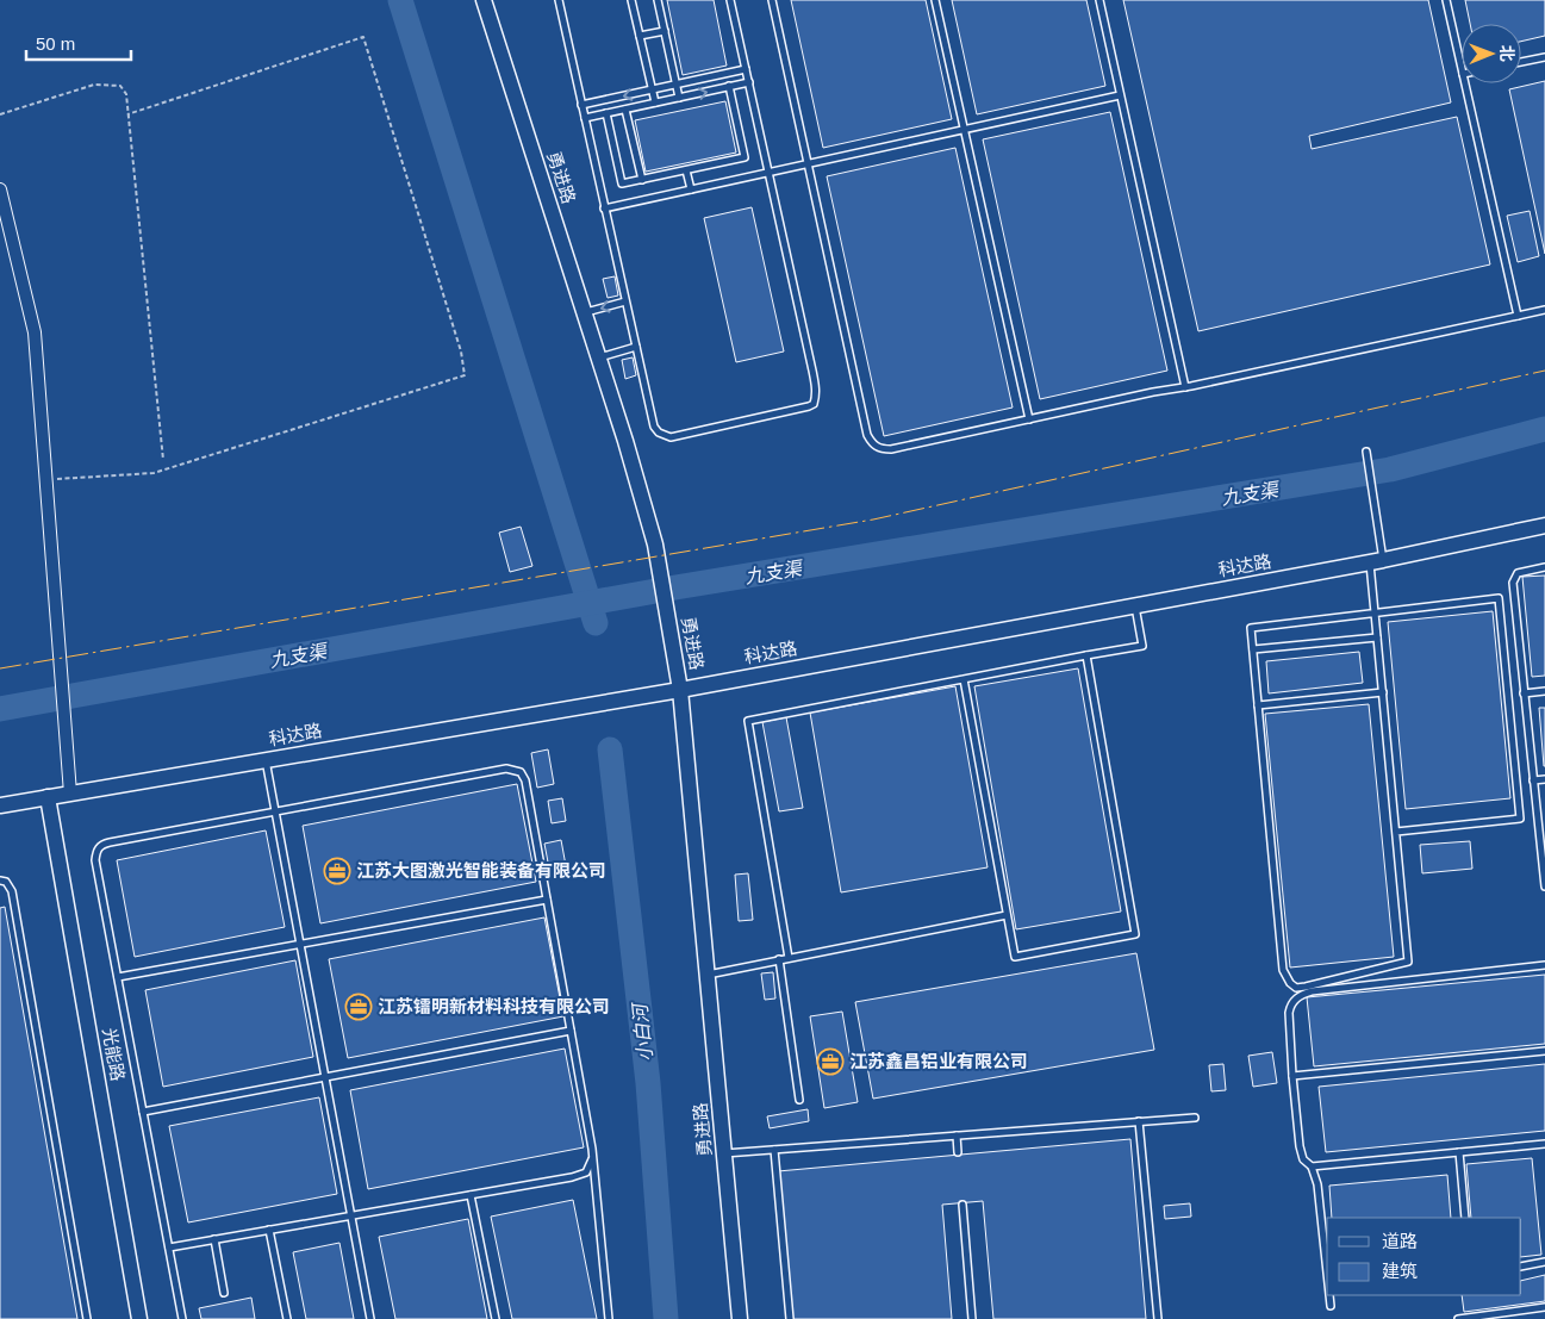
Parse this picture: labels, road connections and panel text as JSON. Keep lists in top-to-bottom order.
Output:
{
  "streets": {
    "street": ["勇进路", "科达路", "光能路"]
  },
  "crossings": [
    ["勇进路", "科达路"],
    ["科达路", "光能路"]
  ],
  "water": ["九支渠", "小白河"],
  "places": {
    "office": ["江苏大图激光智能装备有限公司", "江苏镭明新材料科技有限公司", "江苏鑫昌铝业有限公司"]
  },
  "legend": ["道路", "建筑"],
  "scale_bar": "50 m",
  "north": "right"
}
